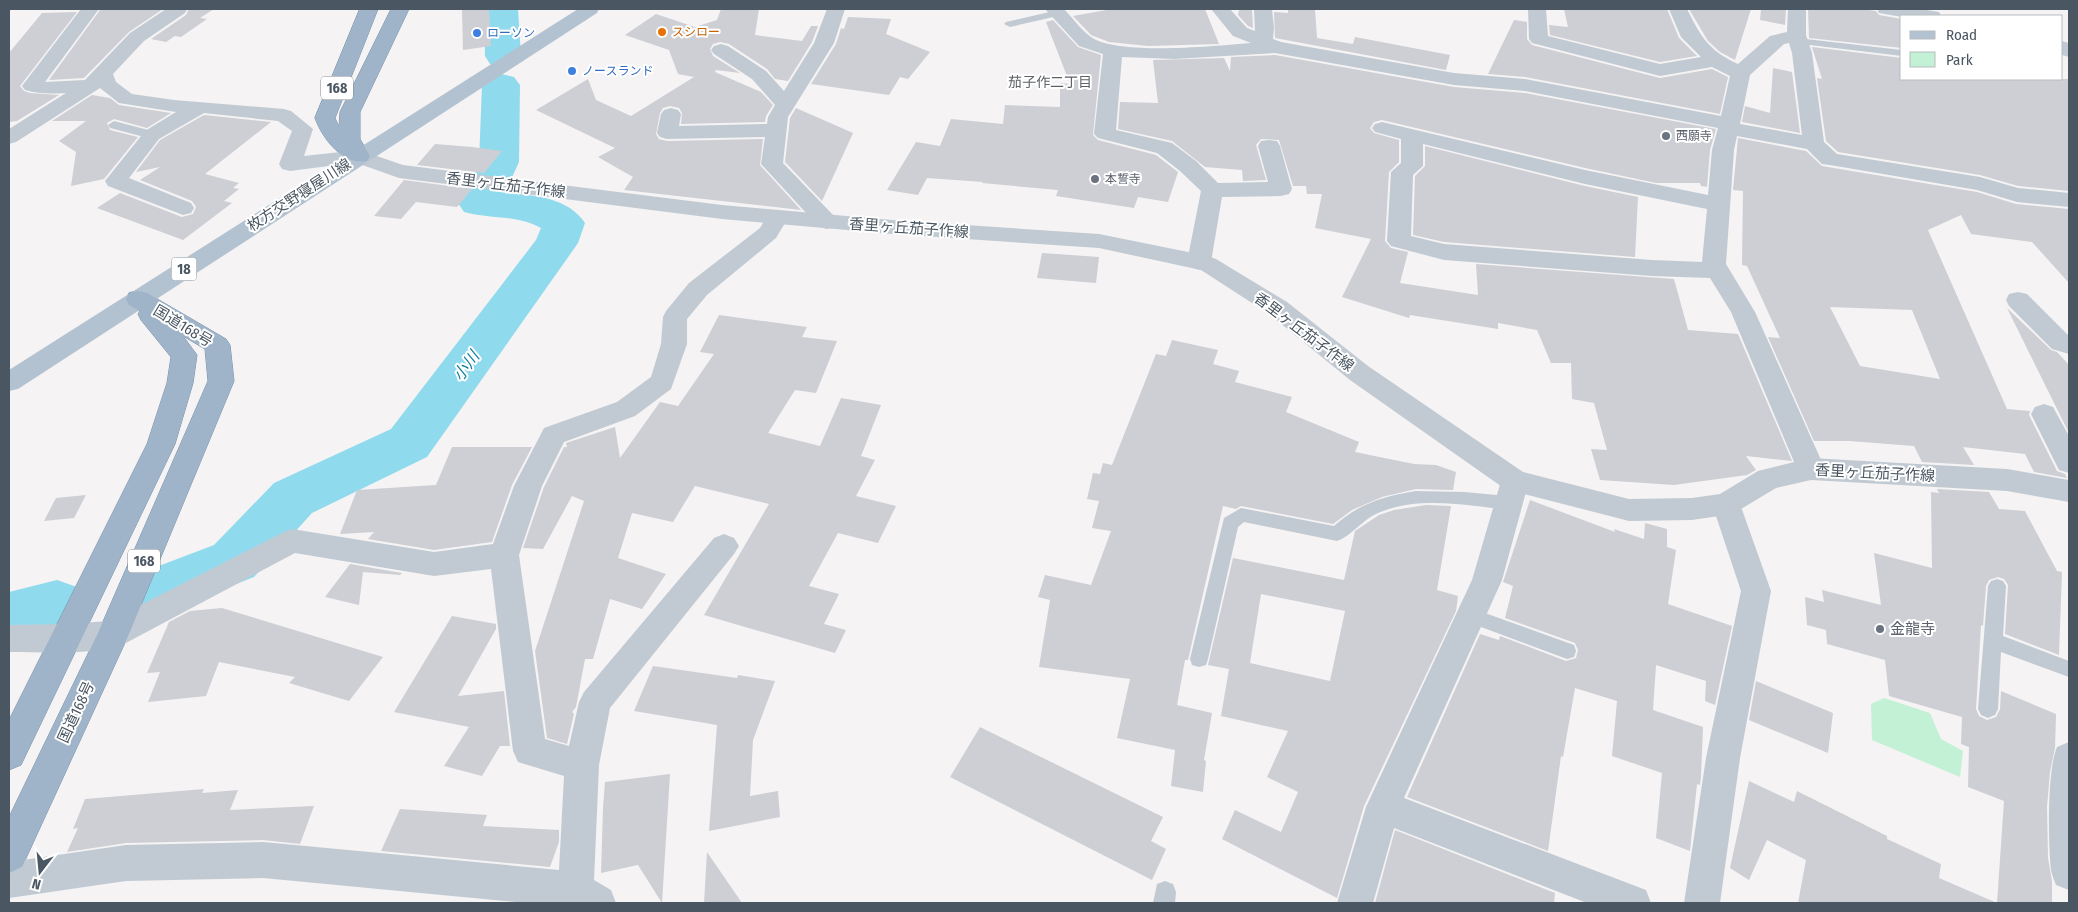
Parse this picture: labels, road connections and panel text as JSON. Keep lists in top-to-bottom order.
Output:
{
  "streets": {
    "highway": ["168", "国道168号"],
    "main road": ["枚方交野寝屋川線", "18"],
    "street": ["香里ヶ丘茄子作線"]
  },
  "crossings": [
    ["168", "香里ヶ丘茄子作線"],
    ["168", "枚方交野寝屋川線"],
    ["香里ヶ丘茄子作線", "枚方交野寝屋川線"],
    ["枚方交野寝屋川線", "国道168号"]
  ],
  "districts": ["茄子作二丁目"],
  "water": ["小川"],
  "places": [
    "スシロー",
    "ローソン",
    "ノースランド",
    "西願寺",
    "本誓寺",
    "金龍寺"
  ],
  "legend": ["Road", "Park"],
  "north": "bottom"
}
